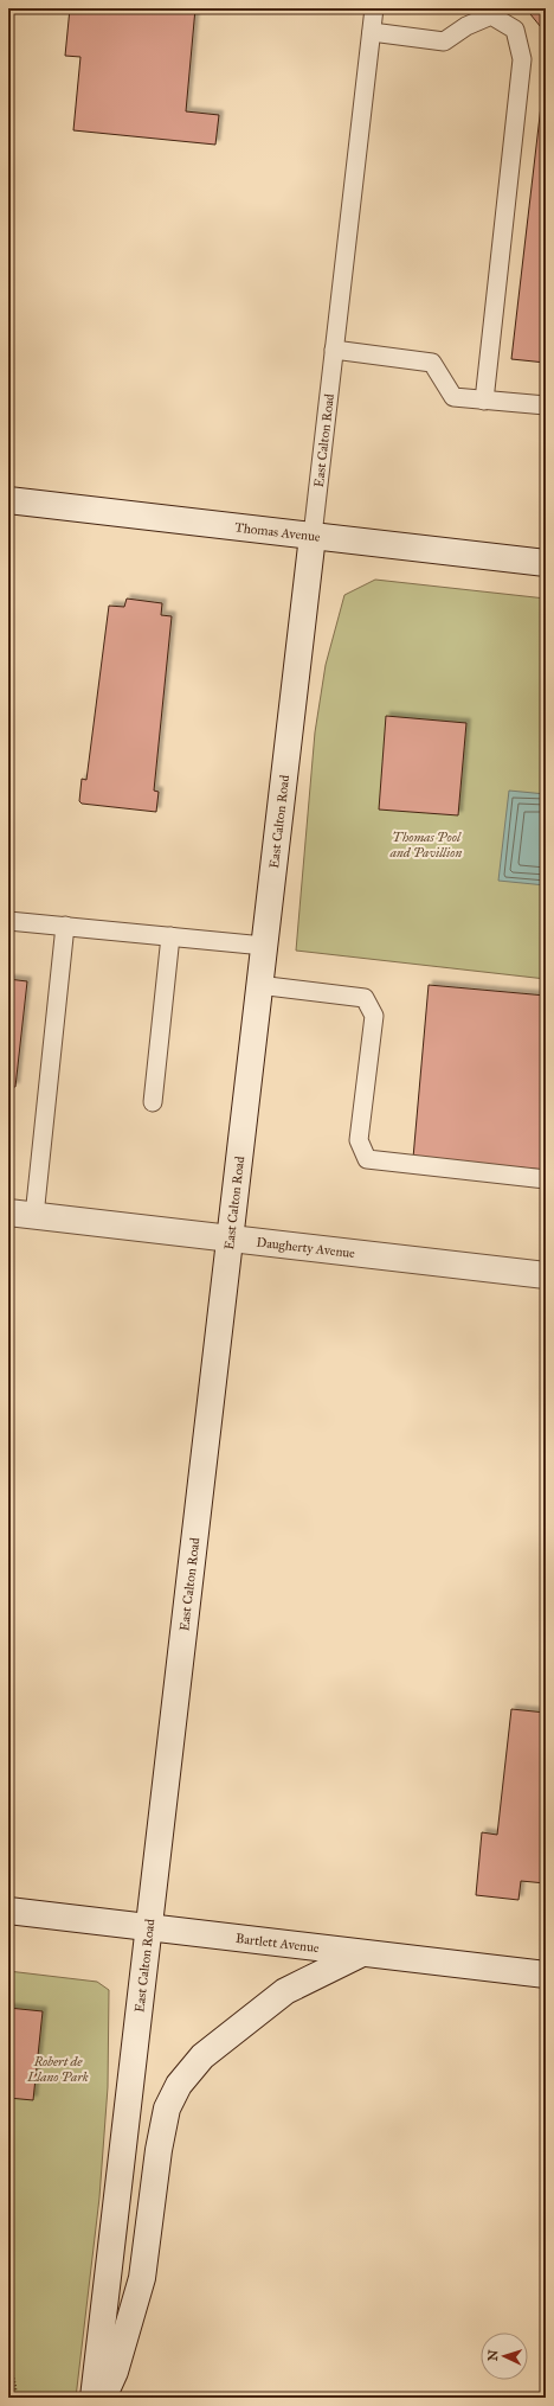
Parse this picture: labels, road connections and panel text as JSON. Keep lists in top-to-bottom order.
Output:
{
  "streets": {
    "street": [
      "East Calton Road",
      "Thomas Avenue",
      "Daugherty Avenue",
      "Bartlett Avenue"
    ]
  },
  "crossings": [
    ["East Calton Road", "Thomas Avenue"],
    ["East Calton Road", "Daugherty Avenue"],
    ["East Calton Road", "Bartlett Avenue"]
  ],
  "parks": ["Thomas Pool and Pavillion", "Robert de Llano Park"],
  "north": "left"
}
